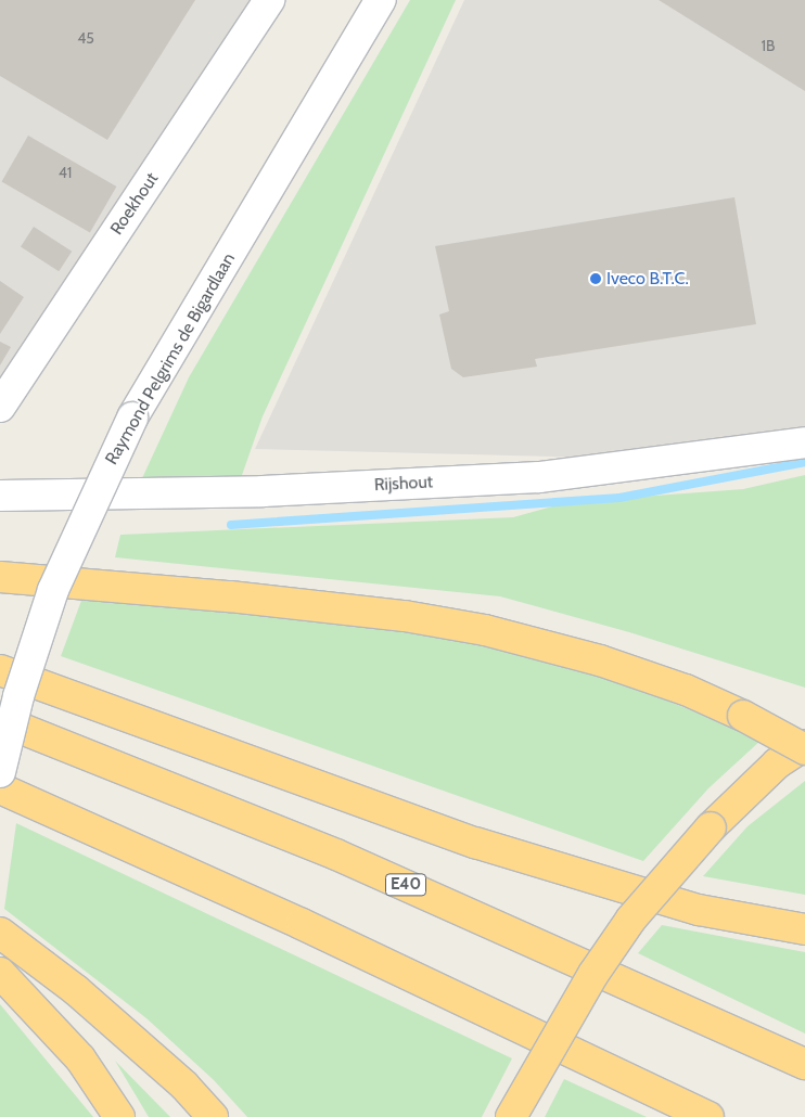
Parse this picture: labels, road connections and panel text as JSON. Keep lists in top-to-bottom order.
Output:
{
  "streets": {
    "highway": ["E40"],
    "street": ["Roekhout", "Raymond Pelgrims de Bigardlaan", "Rijshout"]
  },
  "places": ["Iveco B.T.C."],
  "house_numbers": ["45", "1B", "41"]
}
